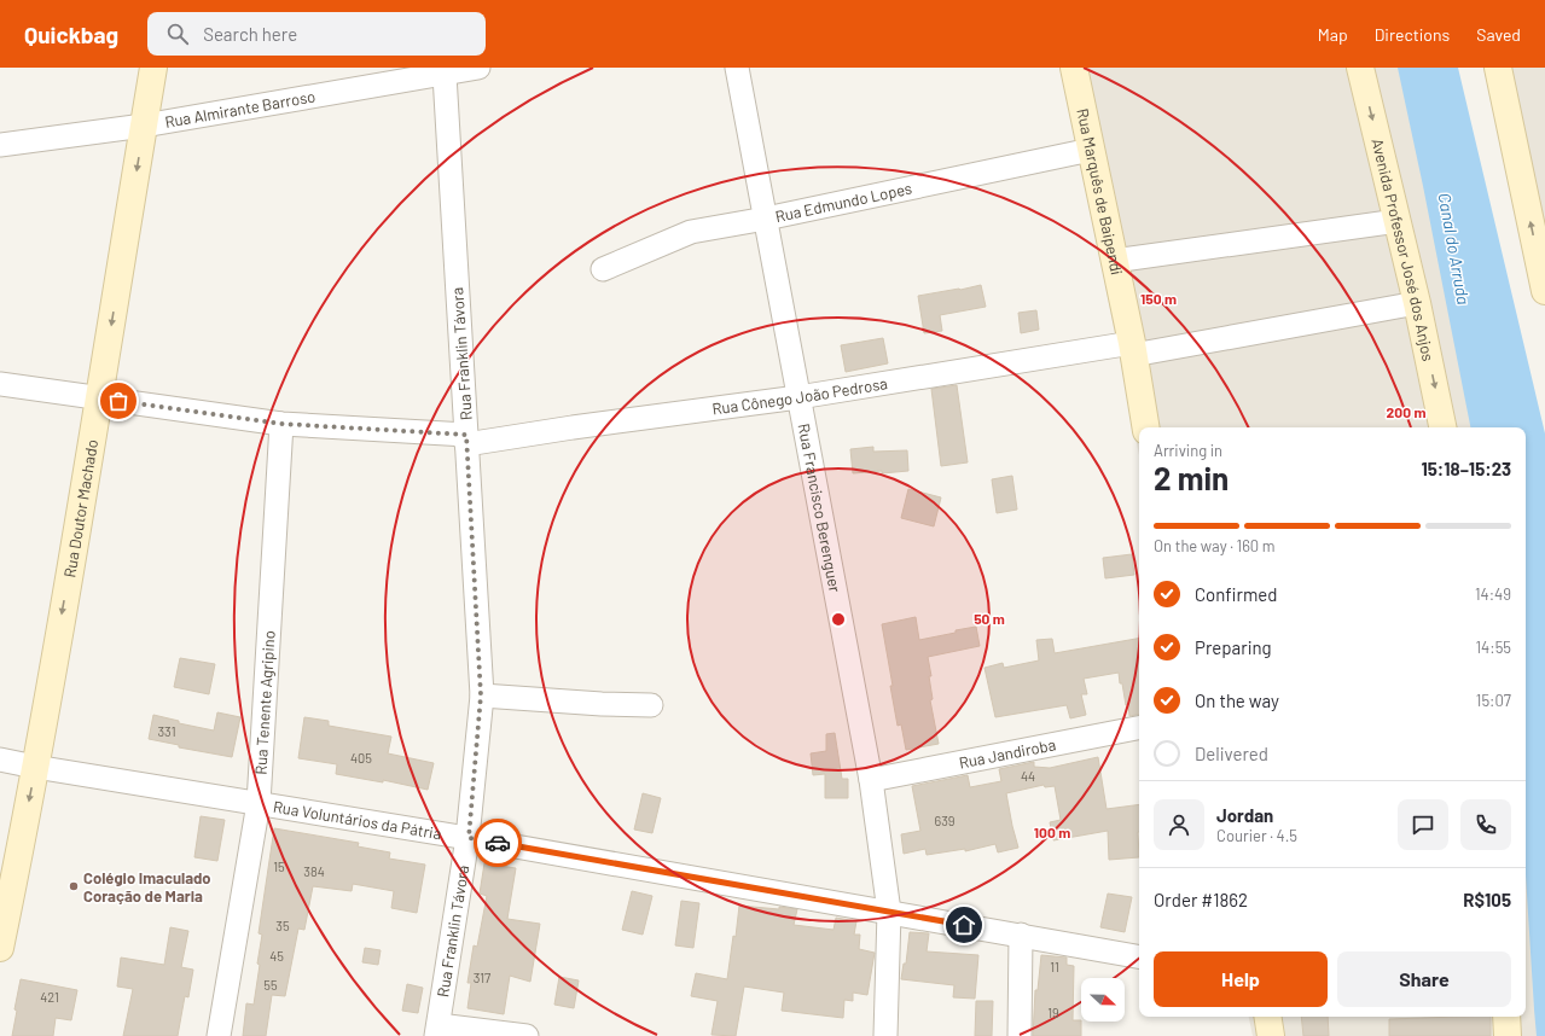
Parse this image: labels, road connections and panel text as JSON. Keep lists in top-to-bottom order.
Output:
{
  "streets": {
    "street": [
      "Rua Almirante Barroso",
      "Rua Marquês de Baipendi",
      "Rua Edmundo Lopes",
      "Avenida Professor José dos Anjos",
      "Rua Franklin Távora",
      "Rua Cônego João Pedrosa",
      "Rua Francisco Berenguer",
      "Rua Doutor Machado",
      "Rua Tenente Agripino",
      "Rua Jandiroba",
      "Rua Voluntários da Pátria"
    ]
  },
  "crossings": [
    ["Rua Almirante Barroso", "Rua Franklin Távora"],
    ["Rua Almirante Barroso", "Rua Doutor Machado"],
    ["Rua Marquês de Baipendi", "Rua Edmundo Lopes"],
    ["Rua Marquês de Baipendi", "Rua Cônego João Pedrosa"],
    ["Rua Edmundo Lopes", "Rua Francisco Berenguer"],
    ["Avenida Professor José dos Anjos", "Rua Cônego João Pedrosa"],
    ["Rua Franklin Távora", "Rua Cônego João Pedrosa"],
    ["Rua Franklin Távora", "Rua Voluntários da Pátria"],
    ["Rua Cônego João Pedrosa", "Rua Francisco Berenguer"],
    ["Rua Cônego João Pedrosa", "Rua Doutor Machado"],
    ["Rua Cônego João Pedrosa", "Rua Tenente Agripino"],
    ["Rua Francisco Berenguer", "Rua Jandiroba"],
    ["Rua Francisco Berenguer", "Rua Voluntários da Pátria"],
    ["Rua Doutor Machado", "Rua Voluntários da Pátria"],
    ["Rua Tenente Agripino", "Rua Voluntários da Pátria"]
  ],
  "one_way": ["Rua Doutor Machado"],
  "water": ["Canal do Arruda"],
  "places": ["Colégio Imaculado Coração de Maria"],
  "house_numbers": [
    "331",
    "405",
    "44",
    "639",
    "15",
    "384",
    "35",
    "45",
    "11",
    "317",
    "55",
    "421",
    "19"
  ],
  "north": "right",
  "page": {
    "header": "Quickbag",
    "search": "Search here",
    "nav": ["Map", "Directions", "Saved"],
    "heading": ["2 min", "Arriving in", "15:18–15:23"],
    "panel": [
      "Jordan",
      "Courier · 4.5",
      "Order #1862",
      "R$105"
    ],
    "bar": "On the way · 160 m",
    "list": [
      ["Confirmed", "14:49"],
      ["Preparing", "14:55"],
      ["On the way", "15:07"],
      "Delivered"
    ],
    "buttons": ["Help", "Share"]
  },
  "rings": [
    "150 m",
    "200 m",
    "50 m",
    "100 m"
  ]
}
